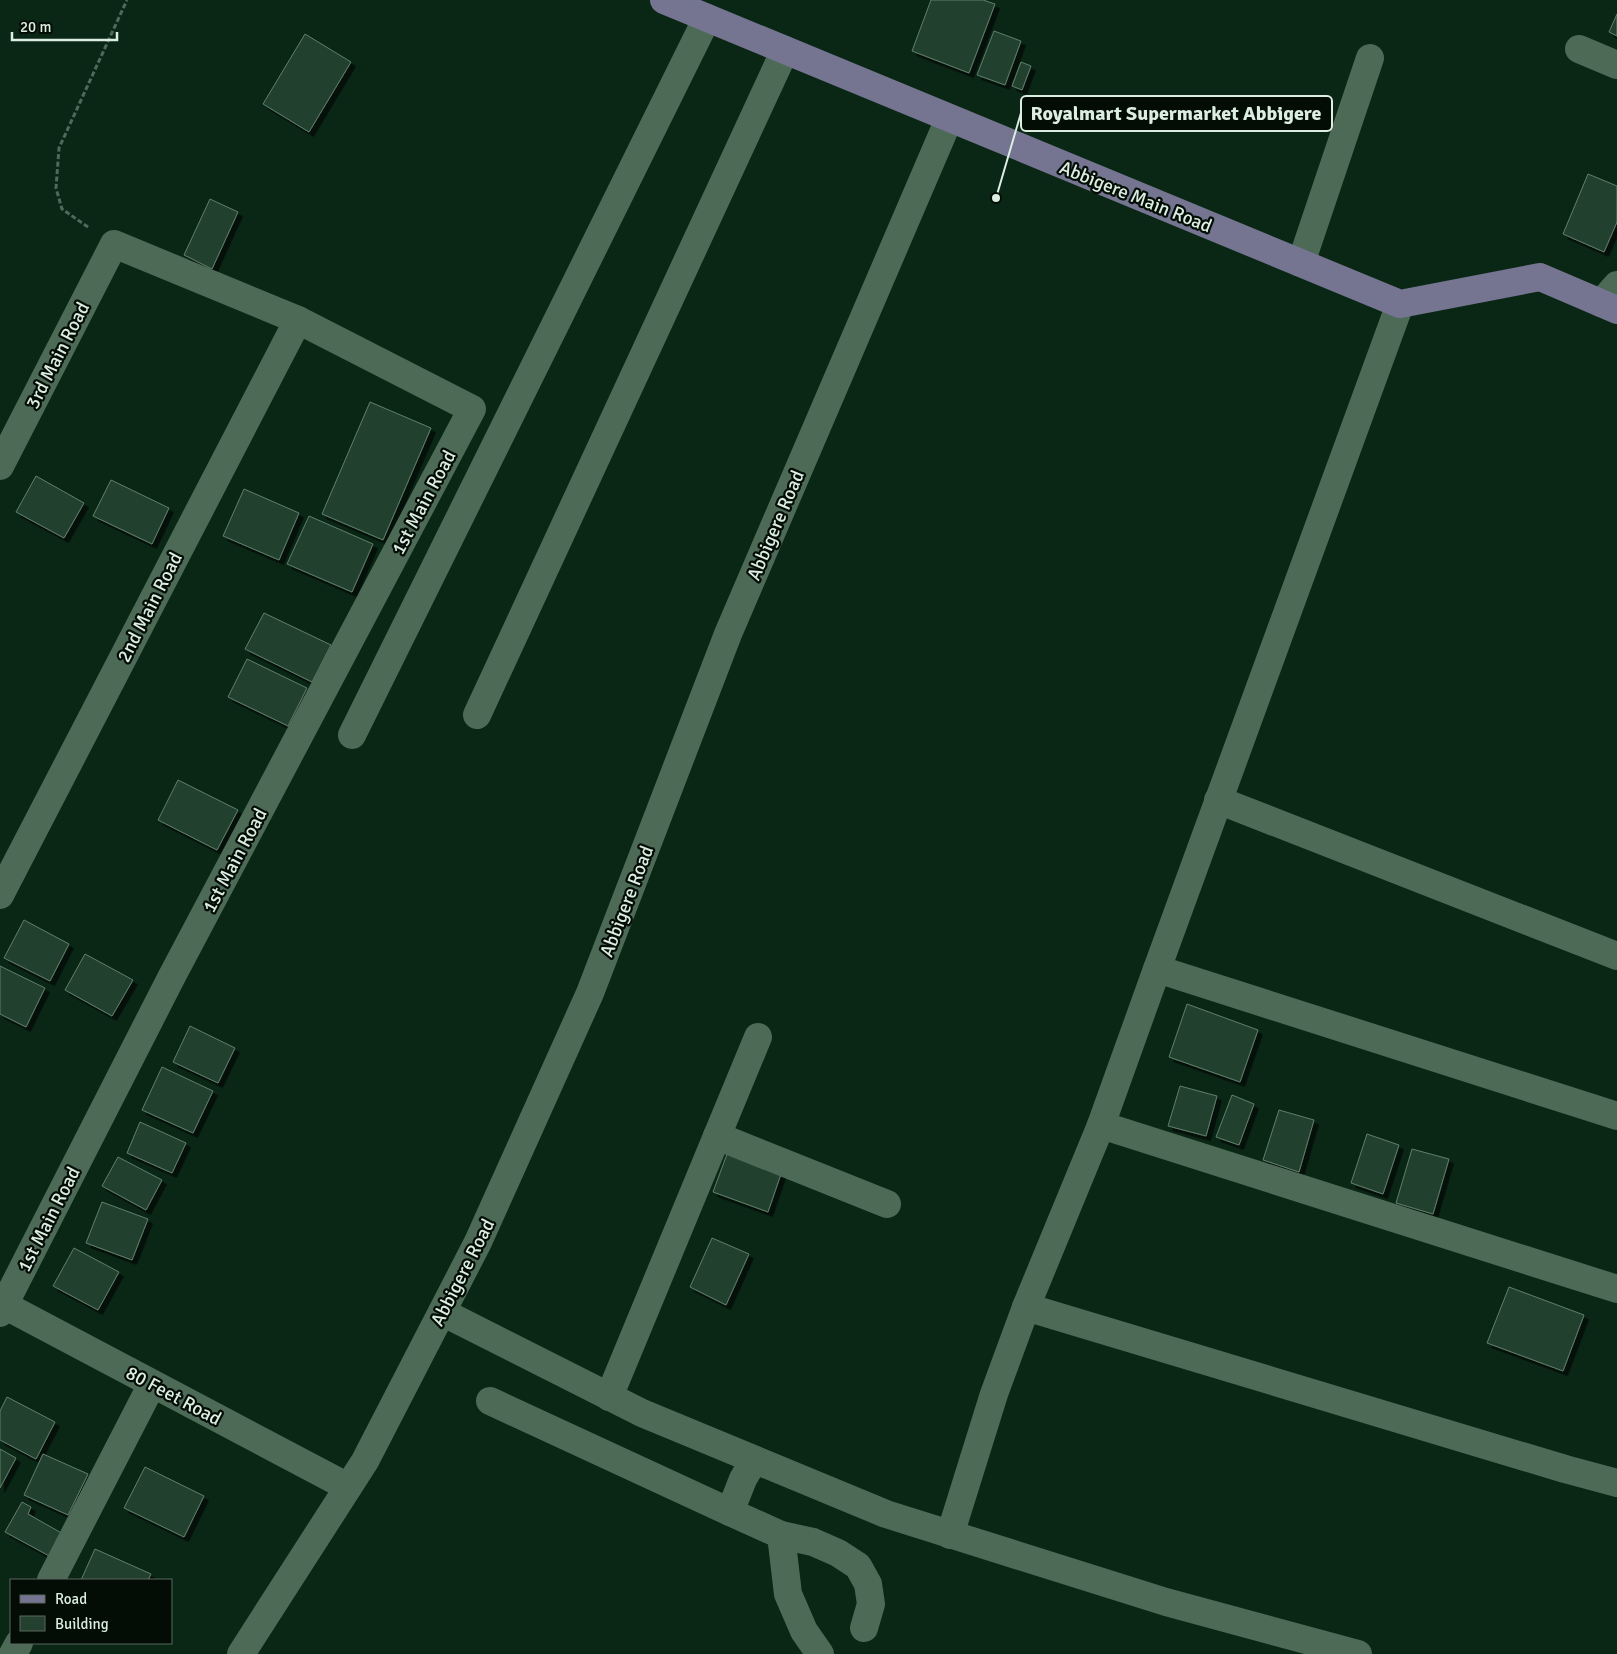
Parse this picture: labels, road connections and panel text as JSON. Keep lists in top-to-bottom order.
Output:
{
  "streets": {
    "main road": ["Abbigere Main Road"],
    "street": [
      "3rd Main Road",
      "1st Main Road",
      "Abbigere Road",
      "2nd Main Road",
      "80 Feet Road"
    ]
  },
  "crossings": [
    ["Abbigere Main Road", "Abbigere Road"],
    ["1st Main Road", "2nd Main Road"],
    ["1st Main Road", "80 Feet Road"],
    ["Abbigere Road", "80 Feet Road"]
  ],
  "places": ["Royalmart Supermarket Abbigere"],
  "legend": ["Road", "Building"],
  "scale_bar": "20 m"
}
